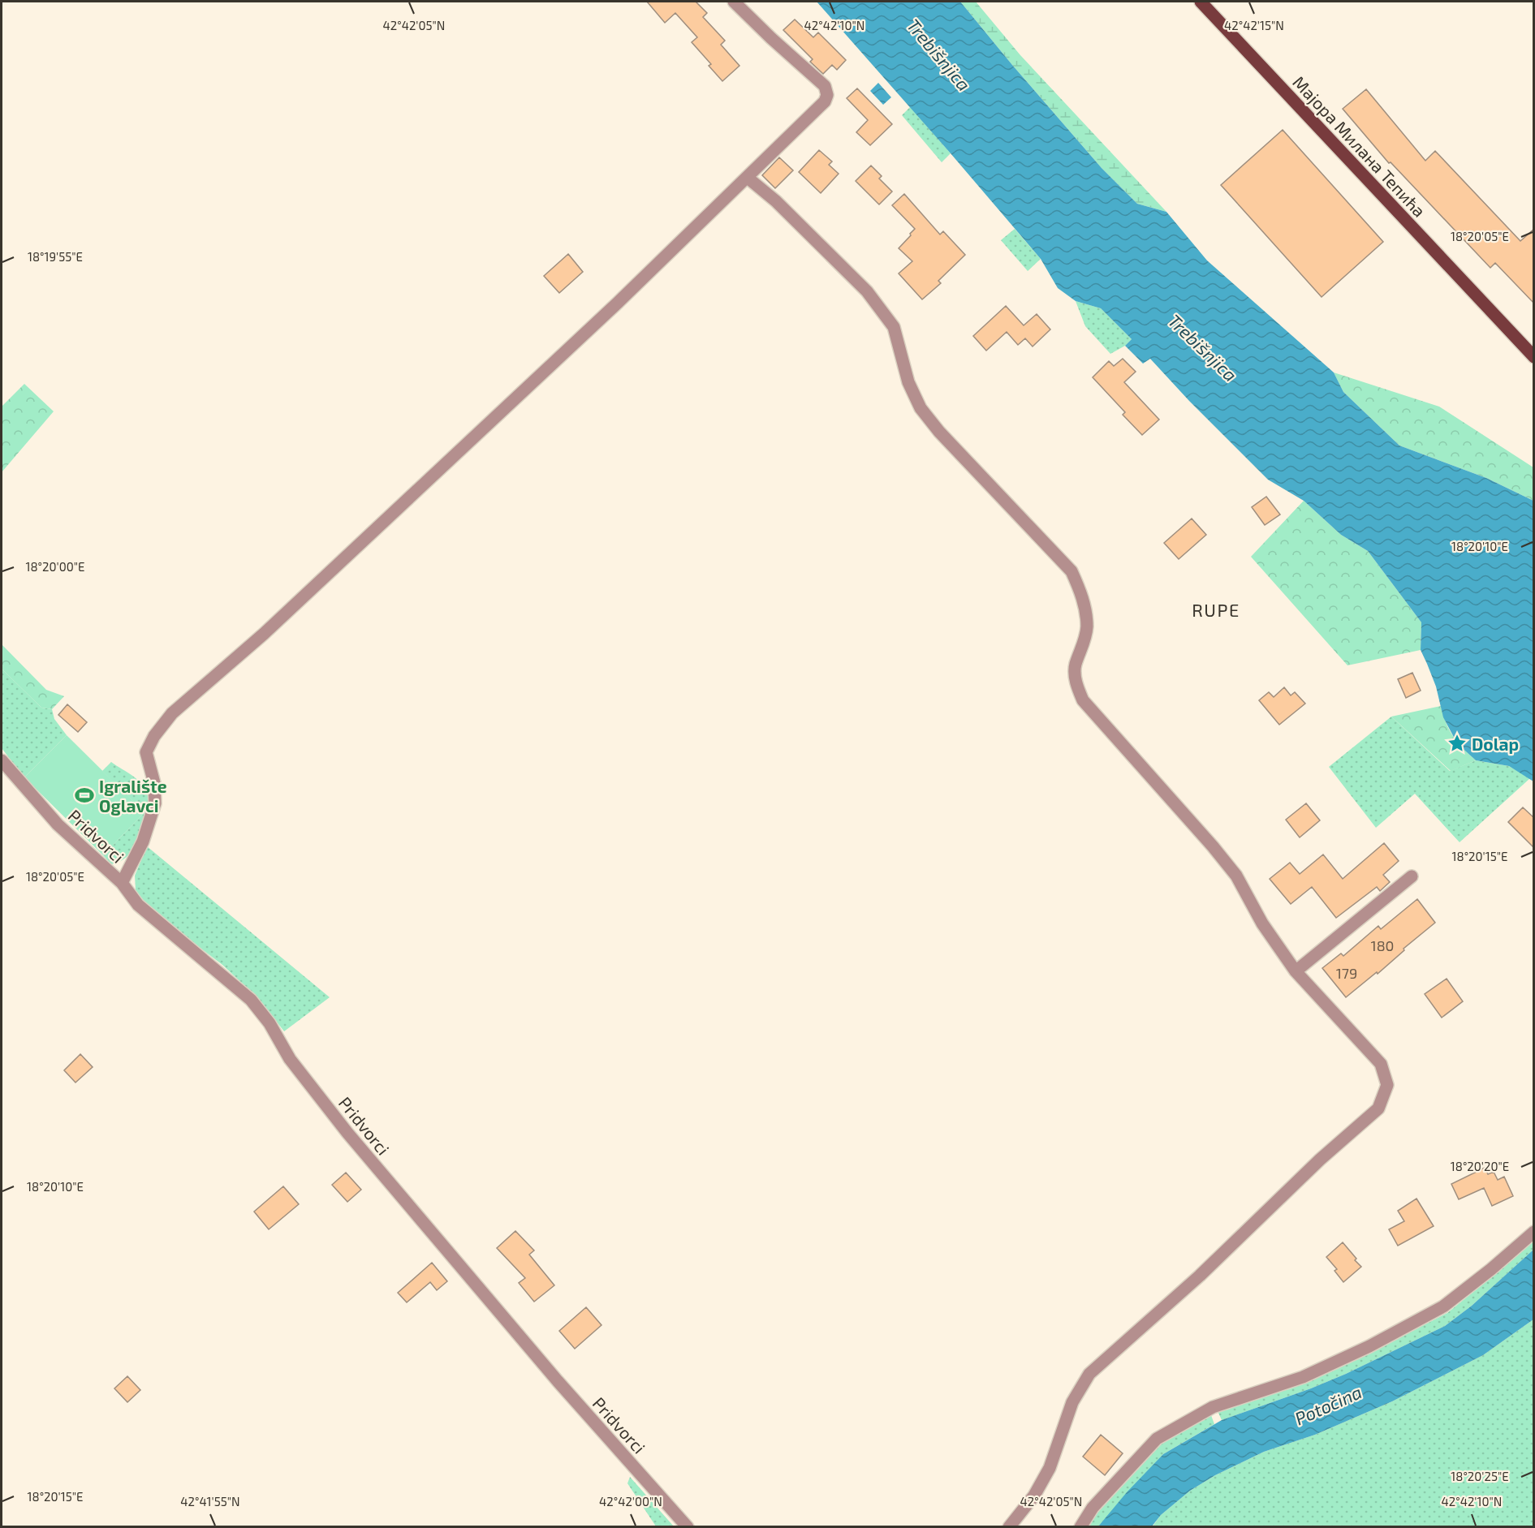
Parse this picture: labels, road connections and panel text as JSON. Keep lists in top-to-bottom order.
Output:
{
  "streets": {
    "main road": ["Мајора Милана Тепића"],
    "street": ["Pridvorci"]
  },
  "districts": ["RUPE"],
  "water": ["Trebišnjica", "Potočina"],
  "places": {
    "place": ["Dolap"],
    "sports": ["Igralište Oglavci"]
  },
  "house_numbers": ["180", "179"],
  "coordinates": [
    "42°42'05\"N",
    "42°42'10\"N",
    "42°42'15\"N",
    "18°20'05\"E",
    "18°19'55\"E",
    "18°20'10\"E",
    "18°20'00\"E",
    "18°20'15\"E",
    "18°20'20\"E",
    "18°20'25\"E",
    "42°41'55\"N",
    "42°42'00\"N"
  ]
}
